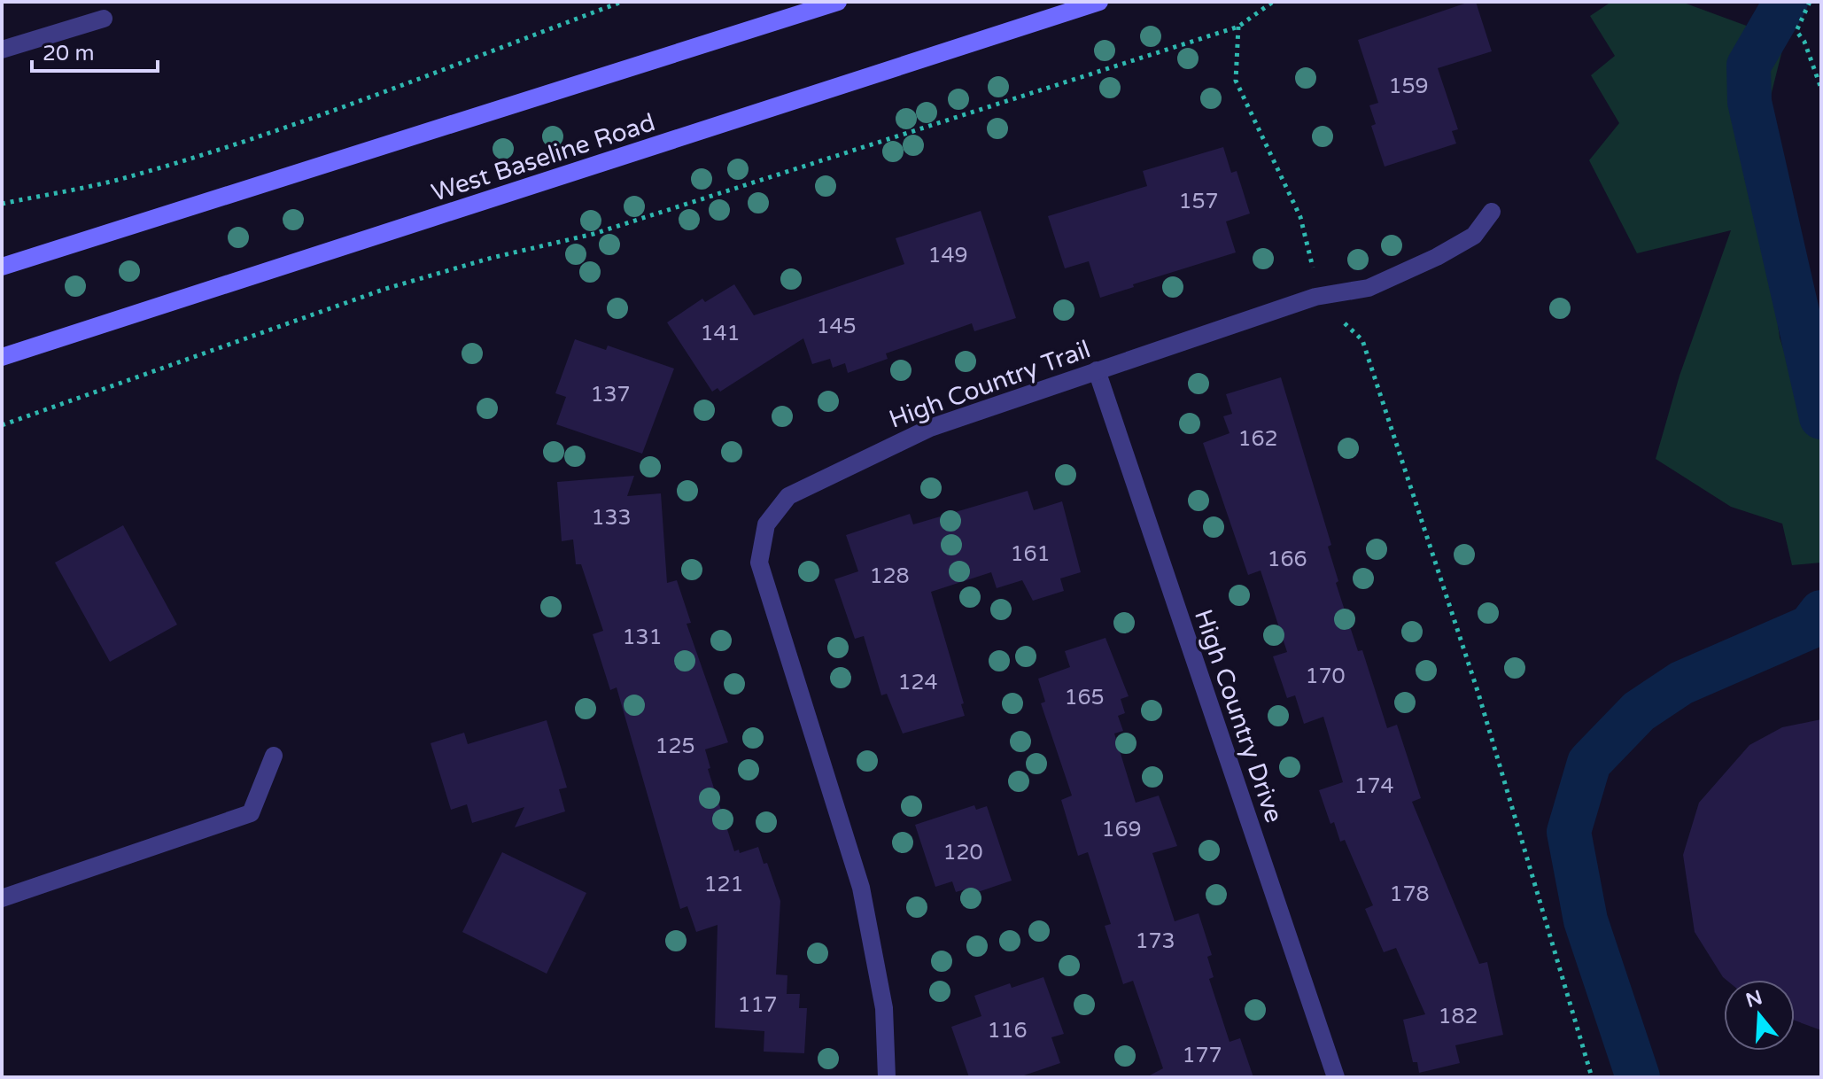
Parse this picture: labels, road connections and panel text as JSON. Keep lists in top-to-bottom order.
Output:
{
  "streets": {
    "main road": ["West Baseline Road"],
    "street": ["High Country Trail", "High Country Drive"]
  },
  "crossings": [
    ["High Country Trail", "High Country Drive"]
  ],
  "house_numbers": [
    "159",
    "157",
    "149",
    "145",
    "141",
    "137",
    "162",
    "133",
    "161",
    "166",
    "128",
    "131",
    "170",
    "124",
    "165",
    "125",
    "174",
    "169",
    "120",
    "121",
    "178",
    "173",
    "117",
    "182",
    "116",
    "177"
  ],
  "scale_bar": "20 m",
  "north": "top"
}
